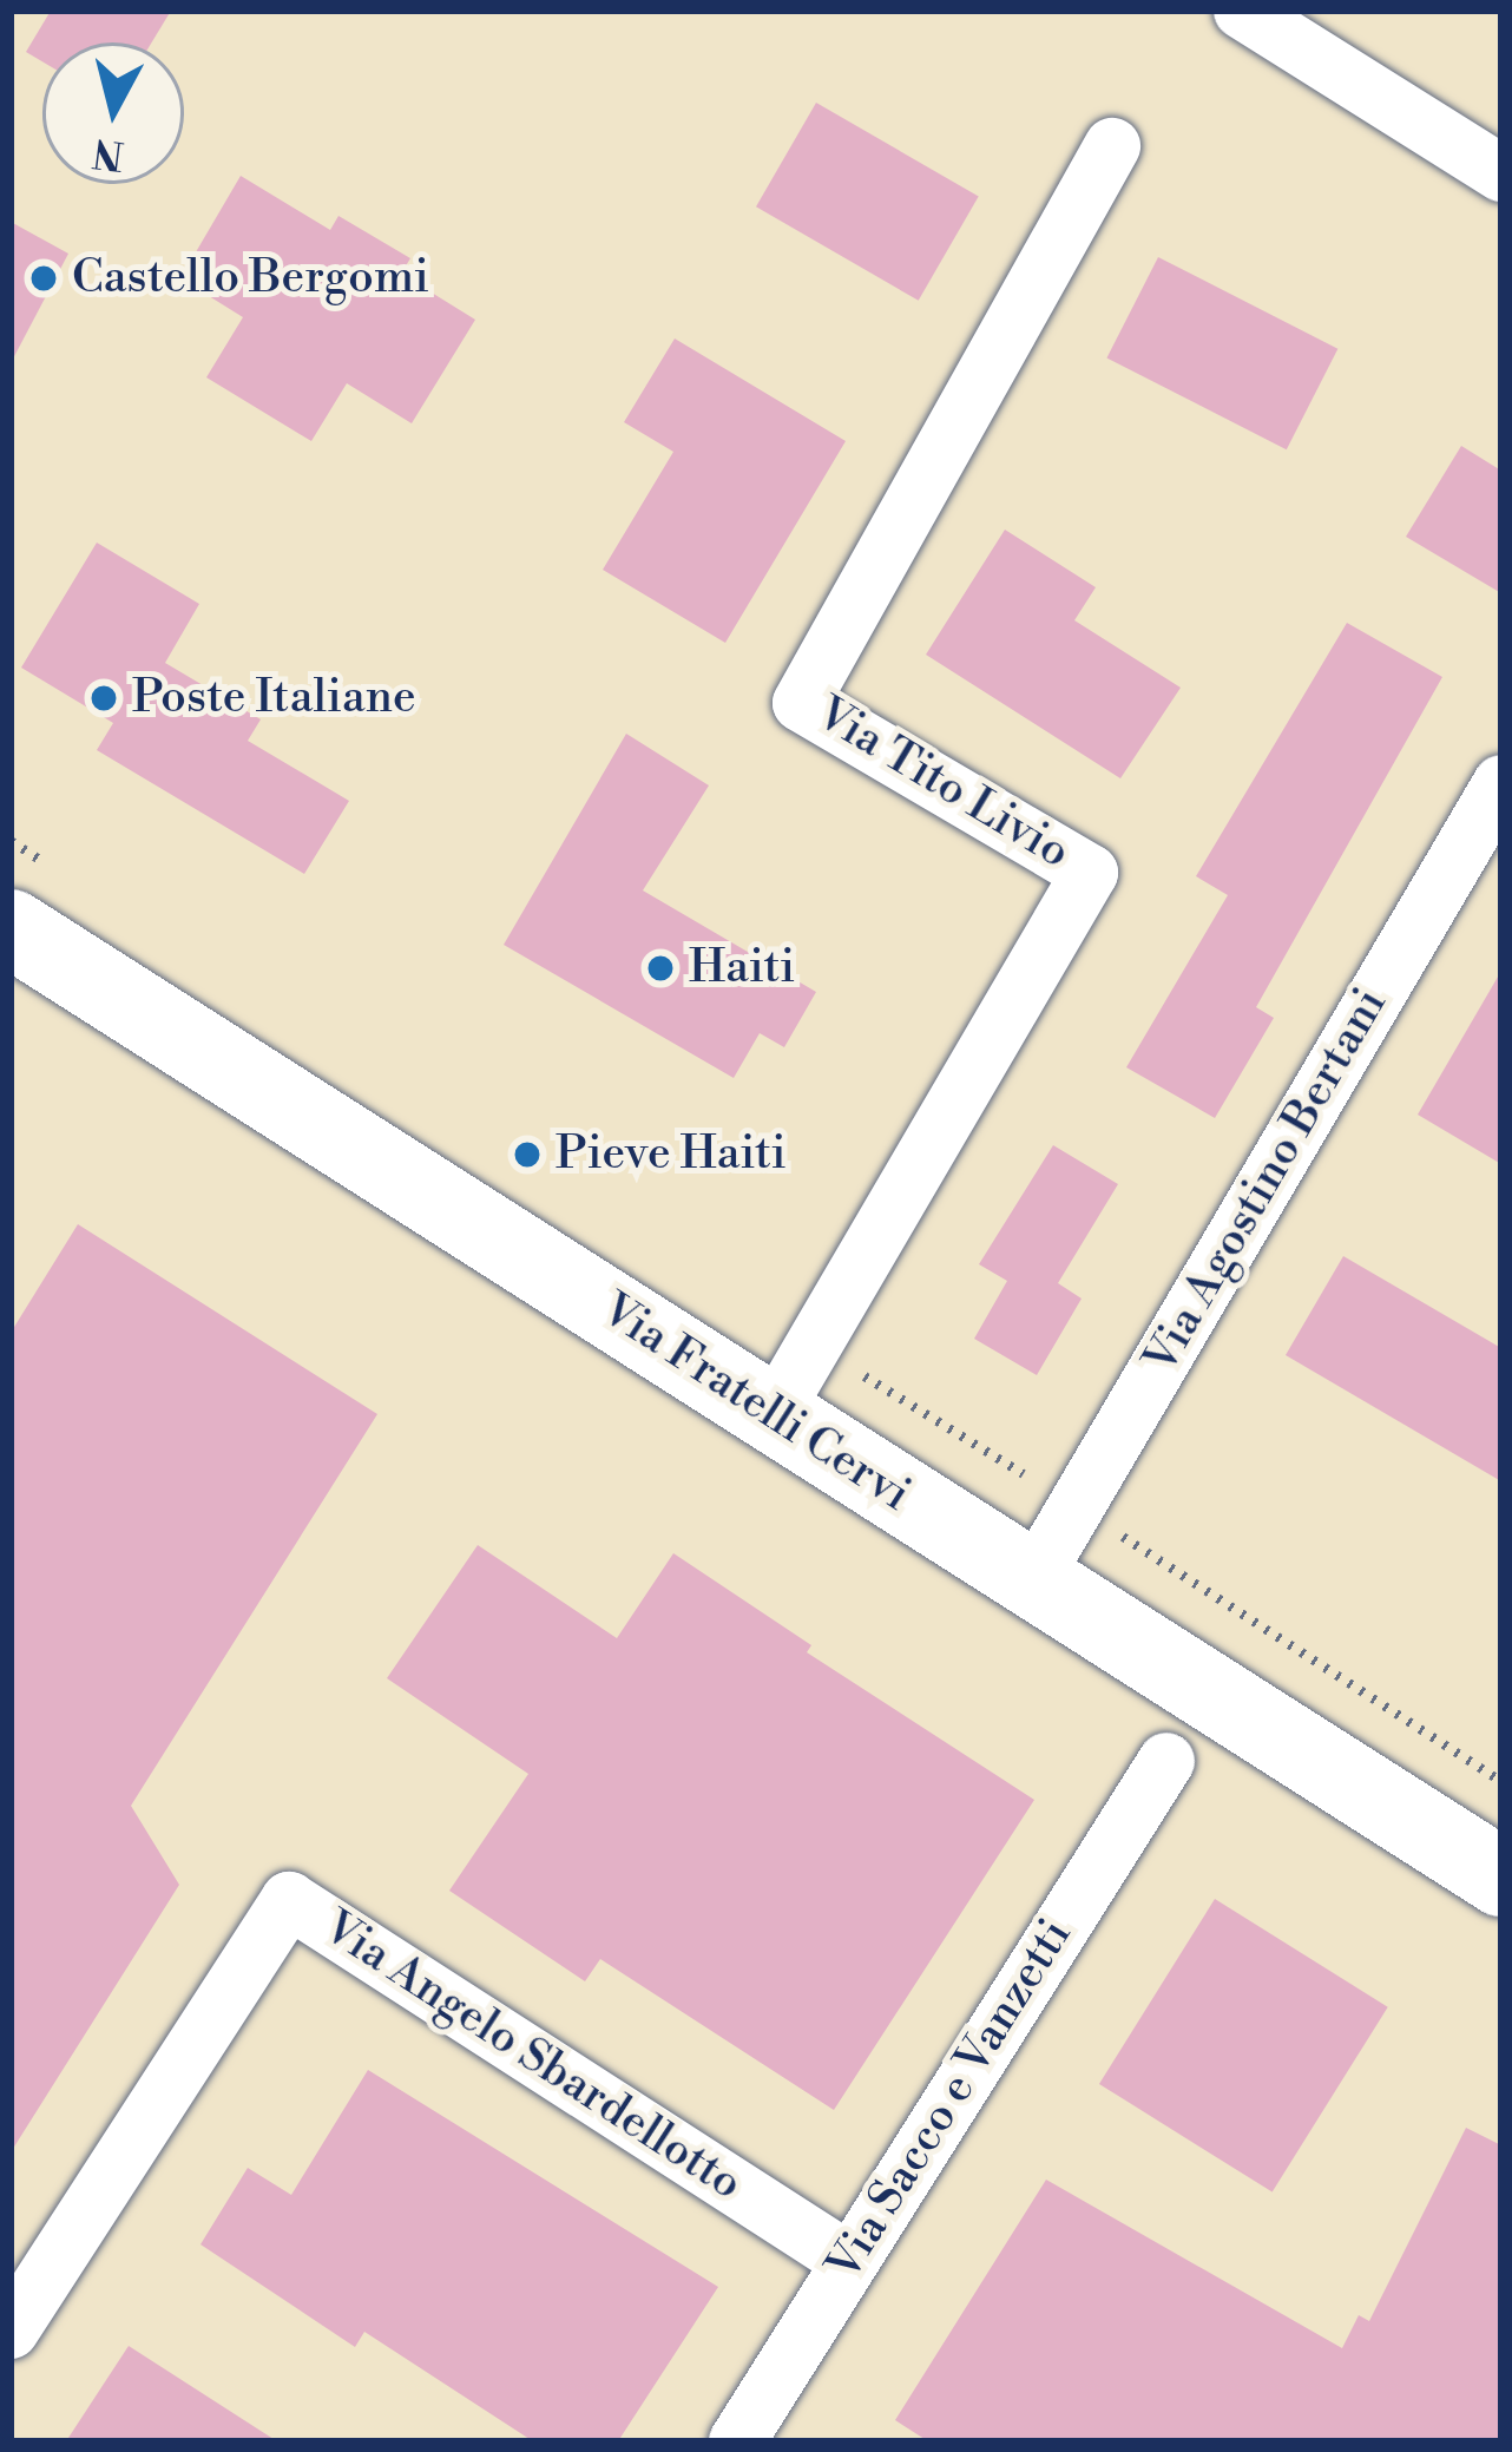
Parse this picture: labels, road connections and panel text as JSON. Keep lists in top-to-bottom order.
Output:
{
  "streets": {
    "main road": ["Via Fratelli Cervi"],
    "street": [
      "Via Tito Livio",
      "Via Agostino Bertani",
      "Via Angelo Sbardellotto",
      "Via Sacco e Vanzetti"
    ]
  },
  "crossings": [
    ["Via Tito Livio", "Via Fratelli Cervi"],
    ["Via Agostino Bertani", "Via Fratelli Cervi"],
    ["Via Angelo Sbardellotto", "Via Sacco e Vanzetti"]
  ],
  "places": [
    "Castello Bergomi",
    "Poste Italiane",
    "Haiti",
    "Pieve Haiti"
  ],
  "north": "bottom"
}
